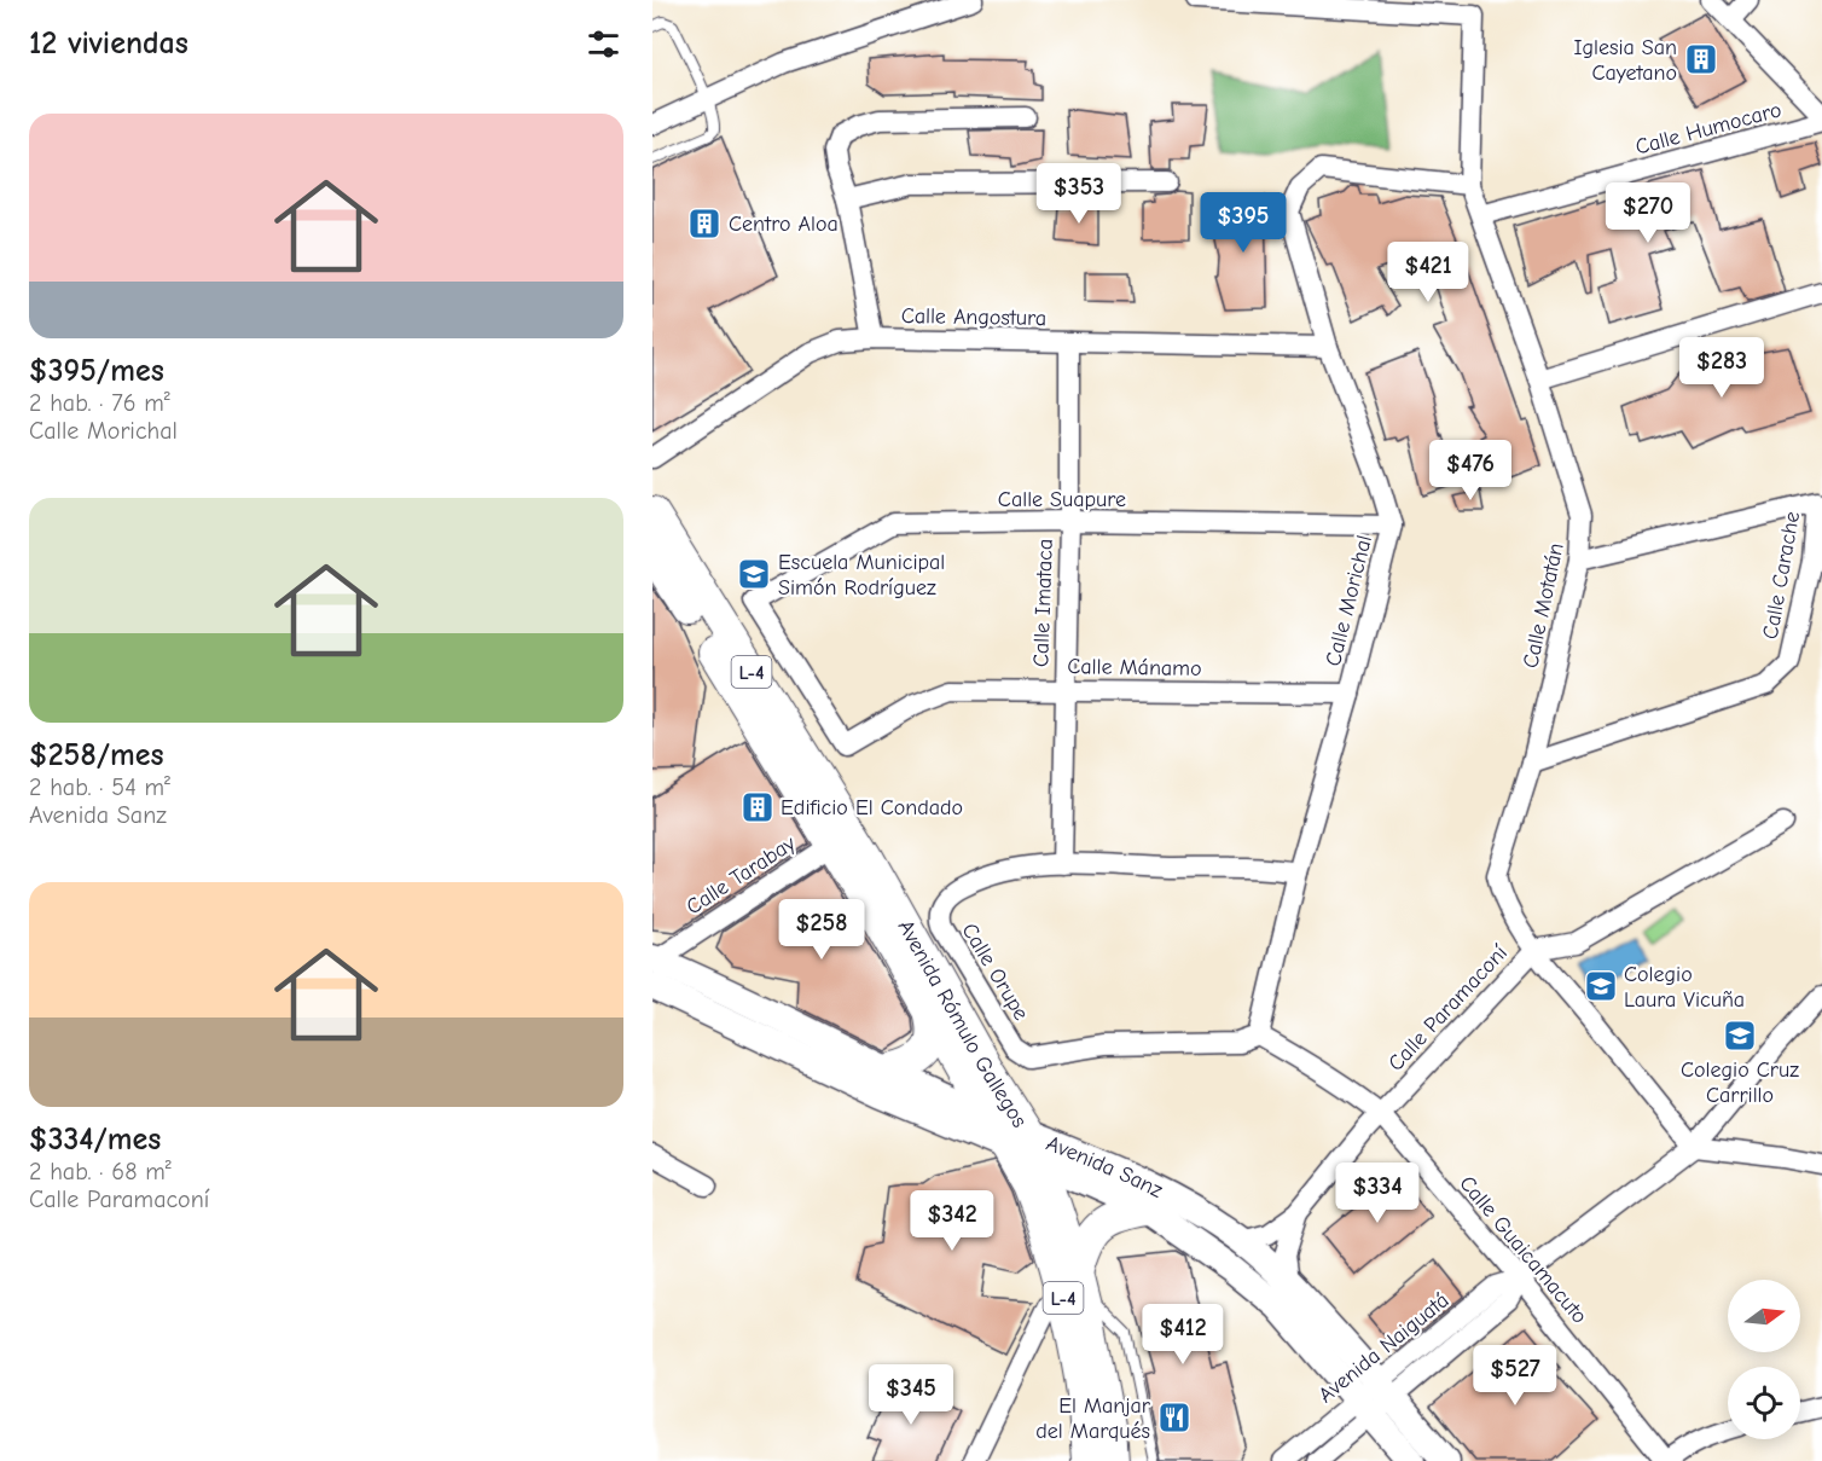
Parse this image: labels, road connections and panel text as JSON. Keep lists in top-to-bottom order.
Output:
{
  "streets": {
    "main road": ["L-4", "Avenida Rómulo Gallegos"],
    "street": [
      "Calle Humocaro",
      "Calle Angostura",
      "Calle Suapure",
      "Calle Carache",
      "Calle Morichal",
      "Calle Imataca",
      "Calle Motatán",
      "Calle Mánamo",
      "Calle Tarabay",
      "Calle Orupe",
      "Calle Paramaconí",
      "Avenida Sanz",
      "Calle Guaicamacuto",
      "Avenida Naiguatá"
    ]
  },
  "crossings": [
    ["Calle Humocaro", "Calle Motatán"],
    ["Calle Angostura", "Calle Morichal"],
    ["Calle Angostura", "Calle Imataca"],
    ["Calle Suapure", "Calle Morichal"],
    ["Calle Suapure", "Calle Imataca"],
    ["Calle Suapure", "Calle Mánamo"],
    ["Calle Carache", "Calle Motatán"],
    ["Calle Morichal", "Calle Motatán"],
    ["Calle Morichal", "Calle Mánamo"],
    ["Calle Morichal", "Calle Orupe"],
    ["Calle Morichal", "Calle Guaicamacuto"],
    ["Calle Imataca", "Calle Mánamo"],
    ["Calle Imataca", "Calle Orupe"],
    ["Calle Motatán", "Calle Paramaconí"],
    ["Calle Motatán", "Avenida Naiguatá"],
    ["Calle Tarabay", "Avenida Rómulo Gallegos"],
    ["Calle Tarabay", "Avenida Sanz"],
    ["Calle Orupe", "Calle Guaicamacuto"],
    ["Calle Paramaconí", "Avenida Sanz"],
    ["Calle Paramaconí", "Calle Guaicamacuto"],
    ["Avenida Rómulo Gallegos", "Avenida Sanz"],
    ["Avenida Sanz", "Avenida Naiguatá"],
    ["Calle Guaicamacuto", "Avenida Naiguatá"]
  ],
  "places": {
    "building": ["Iglesia San Cayetano", "Centro Aloa", "Edificio El Condado"],
    "school or university": ["Escuela Municipal Simón Rodríguez", "Colegio Laura Vicuña", "Colegio Cruz Carrillo"],
    "restaurant": ["El Manjar del Marqués"]
  },
  "north": "right",
  "page": {
    "heading": "12 viviendas",
    "list": [
      {
        "name": "$395/mes",
        "note": "2 hab. · 76 m² · Calle Morichal"
      },
      {
        "name": "$258/mes",
        "note": "2 hab. · 54 m² · Avenida Sanz"
      },
      {
        "name": "$334/mes",
        "note": "2 hab. · 68 m² · Calle Paramaconí"
      }
    ],
    "price": [
      "$353",
      "$270",
      "$395",
      "$421",
      "$283",
      "$476",
      "$258",
      "$334",
      "$342",
      "$412",
      "$527",
      "$345"
    ]
  }
}
